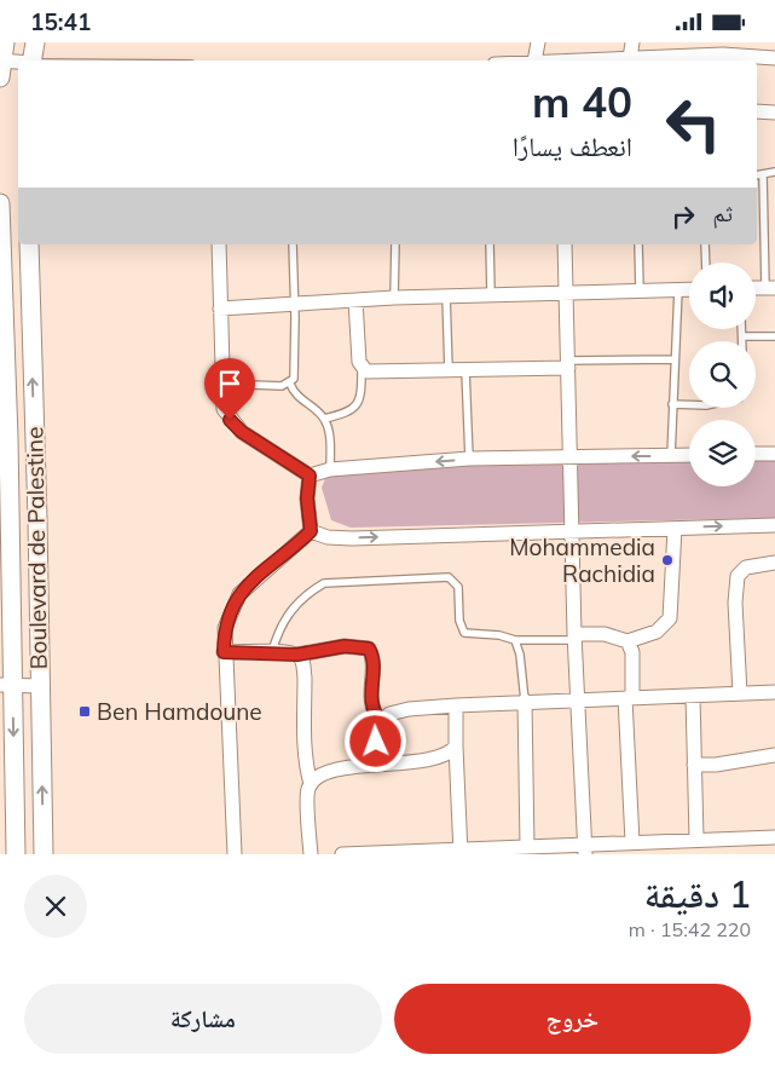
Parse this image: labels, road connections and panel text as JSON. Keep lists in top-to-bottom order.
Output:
{
  "streets": {
    "street": ["Boulevard de Palestine"]
  },
  "places": {
    "other": ["Mohammedia Rachidia"],
    "transit": ["Ben Hamdoune"]
  },
  "page": {
    "status": "15:41",
    "turn": ["40 m", "انعطف يسارًا"],
    "then": "ثم",
    "heading": ["1 دقيقة", "220 m · 15:42"],
    "buttons": ["خروج", "مشاركة"]
  }
}
